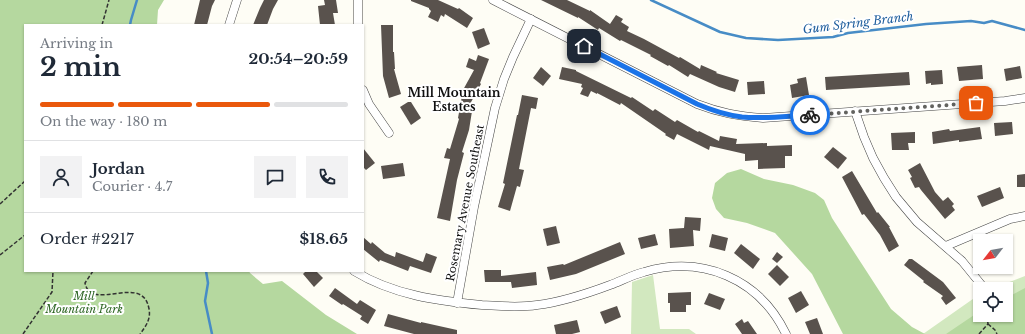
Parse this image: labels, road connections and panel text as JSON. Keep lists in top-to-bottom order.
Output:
{
  "streets": {
    "street": ["Rosemary Avenue Southeast"]
  },
  "districts": ["Mill Mountain Estates"],
  "water": ["Gum Spring Branch"],
  "parks": ["Mill Mountain Park"],
  "north": "bottom left",
  "page": {
    "heading": ["2 min", "Arriving in", "20:54–20:59"],
    "panel": [
      "Jordan",
      "Courier · 4.7",
      "Order #2217",
      "$18.65"
    ],
    "bar": "On the way · 180 m"
  }
}
